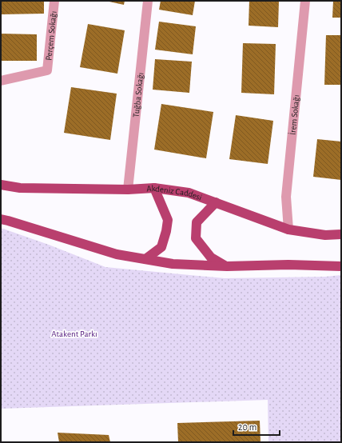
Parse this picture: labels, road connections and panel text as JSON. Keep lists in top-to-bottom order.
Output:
{
  "streets": {
    "main road": ["Akdeniz Caddesi"],
    "street": ["Perçem Sokağı", "Tuğba Sokağı", "İrem Sokağı"]
  },
  "crossings": [
    ["Tuğba Sokağı", "Akdeniz Caddesi"],
    ["İrem Sokağı", "Akdeniz Caddesi"]
  ],
  "parks": ["Atakent Parkı"],
  "scale_bar": "20 m"
}
